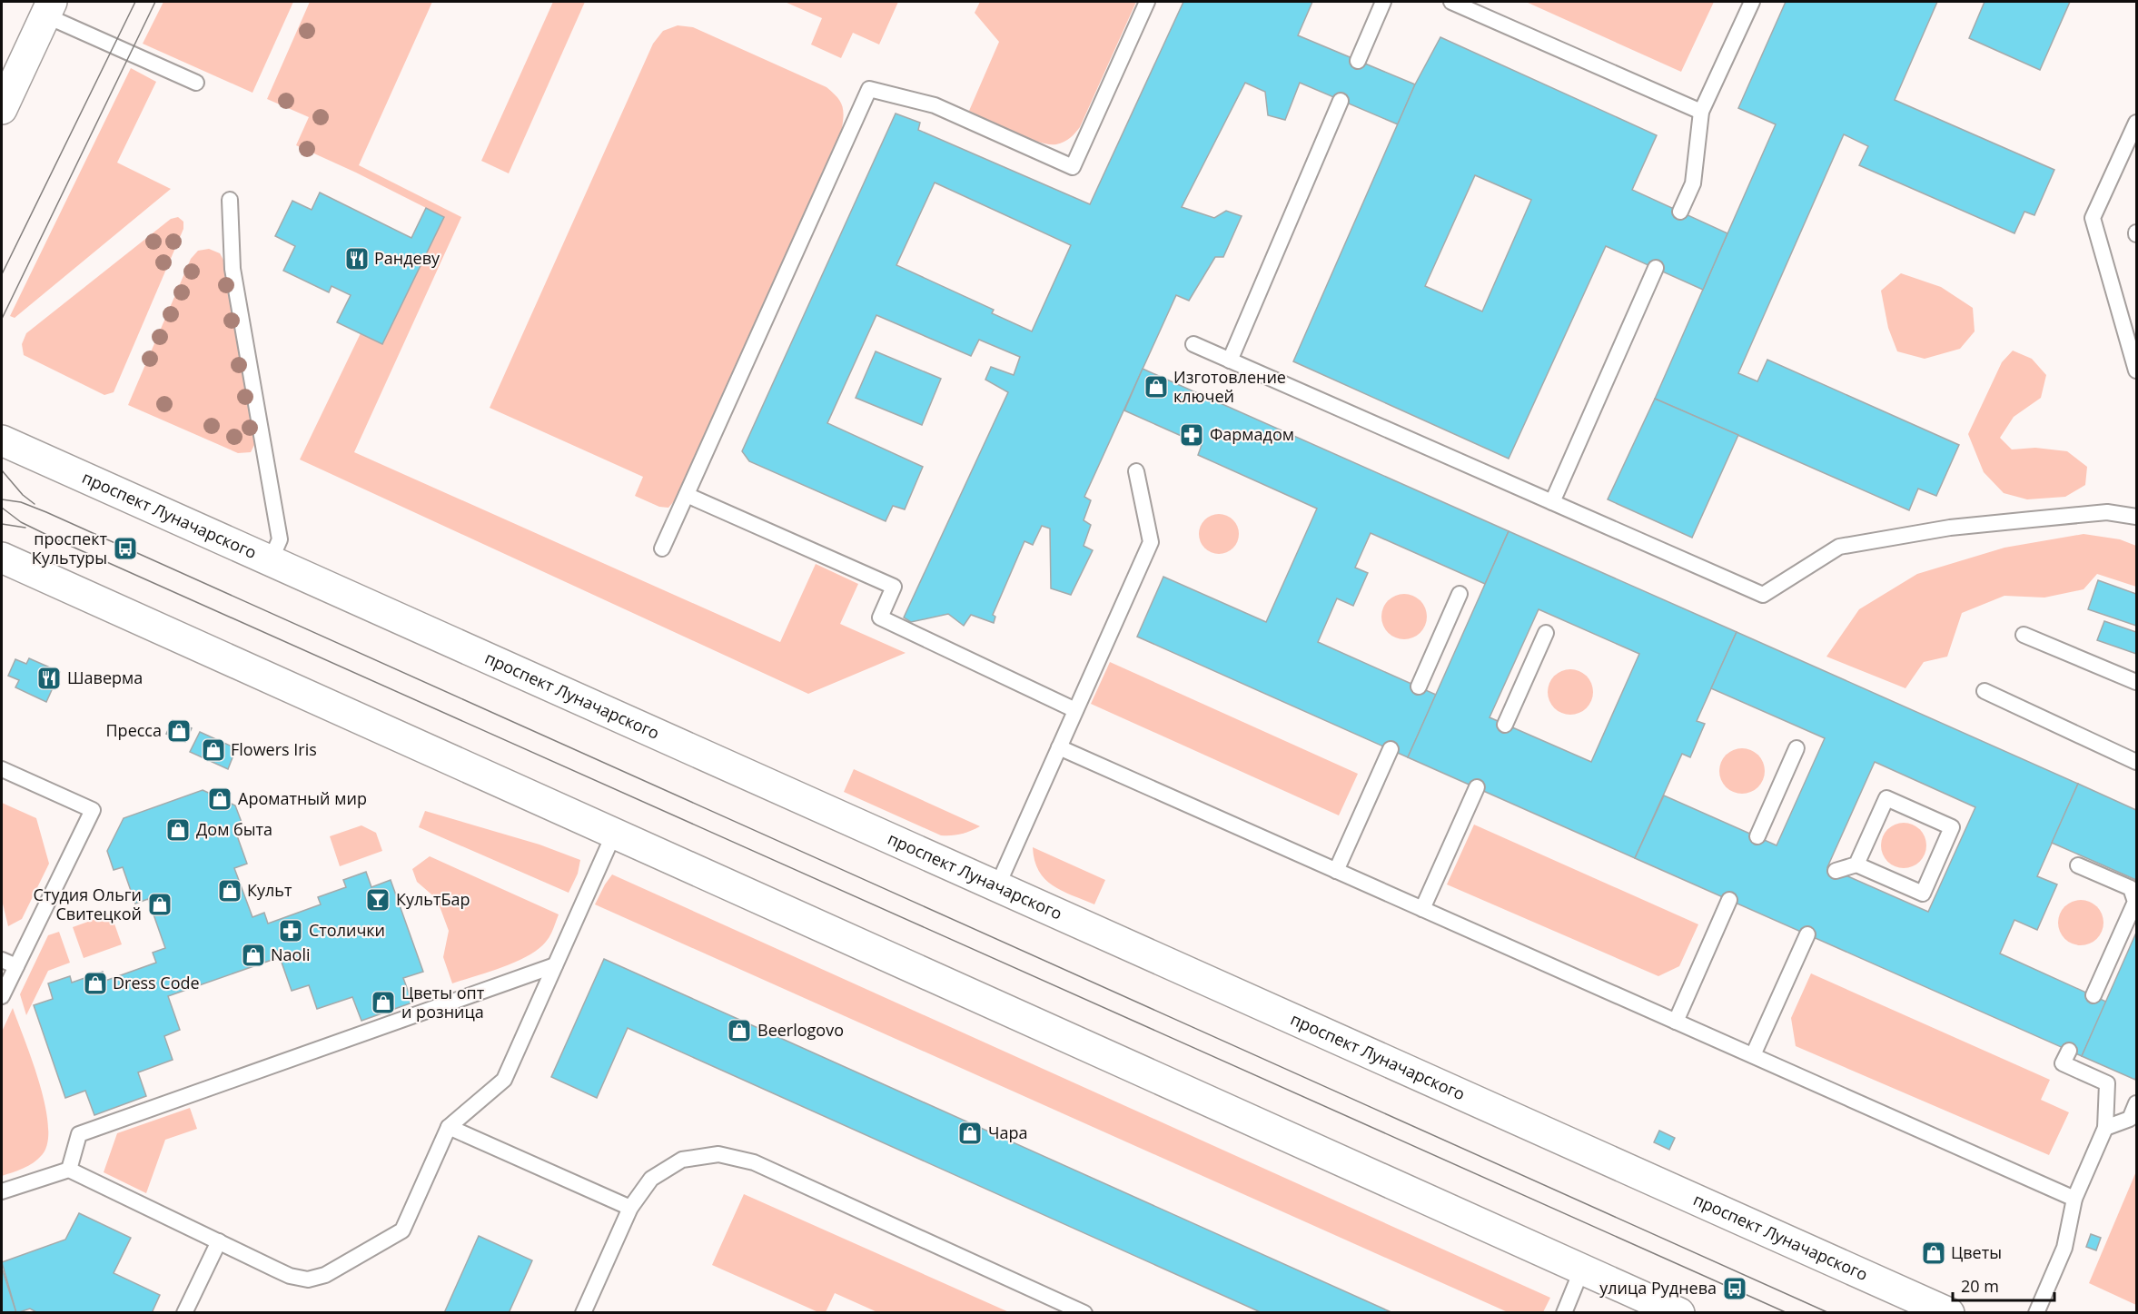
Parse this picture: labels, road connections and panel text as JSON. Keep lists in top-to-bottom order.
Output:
{
  "streets": {
    "main road": ["проспект Луначарского"]
  },
  "places": {
    "restaurant": ["Рандеву", "Шаверма"],
    "shop": [
      "Изготовление ключей",
      "Пресса",
      "Flowers Iris",
      "Ароматный мир",
      "Дом быта",
      "Культ",
      "Студия Ольги Свитецкой",
      "Naoli",
      "Dress Code",
      "Цветы опт и розница",
      "Beerlogovo",
      "Чара",
      "Цветы"
    ],
    "pharmacy": ["Фармадом", "Столички"],
    "bus stop": ["проспект Культуры", "улица Руднева"],
    "bar": ["КультБар"]
  },
  "scale_bar": "20 m"
}
